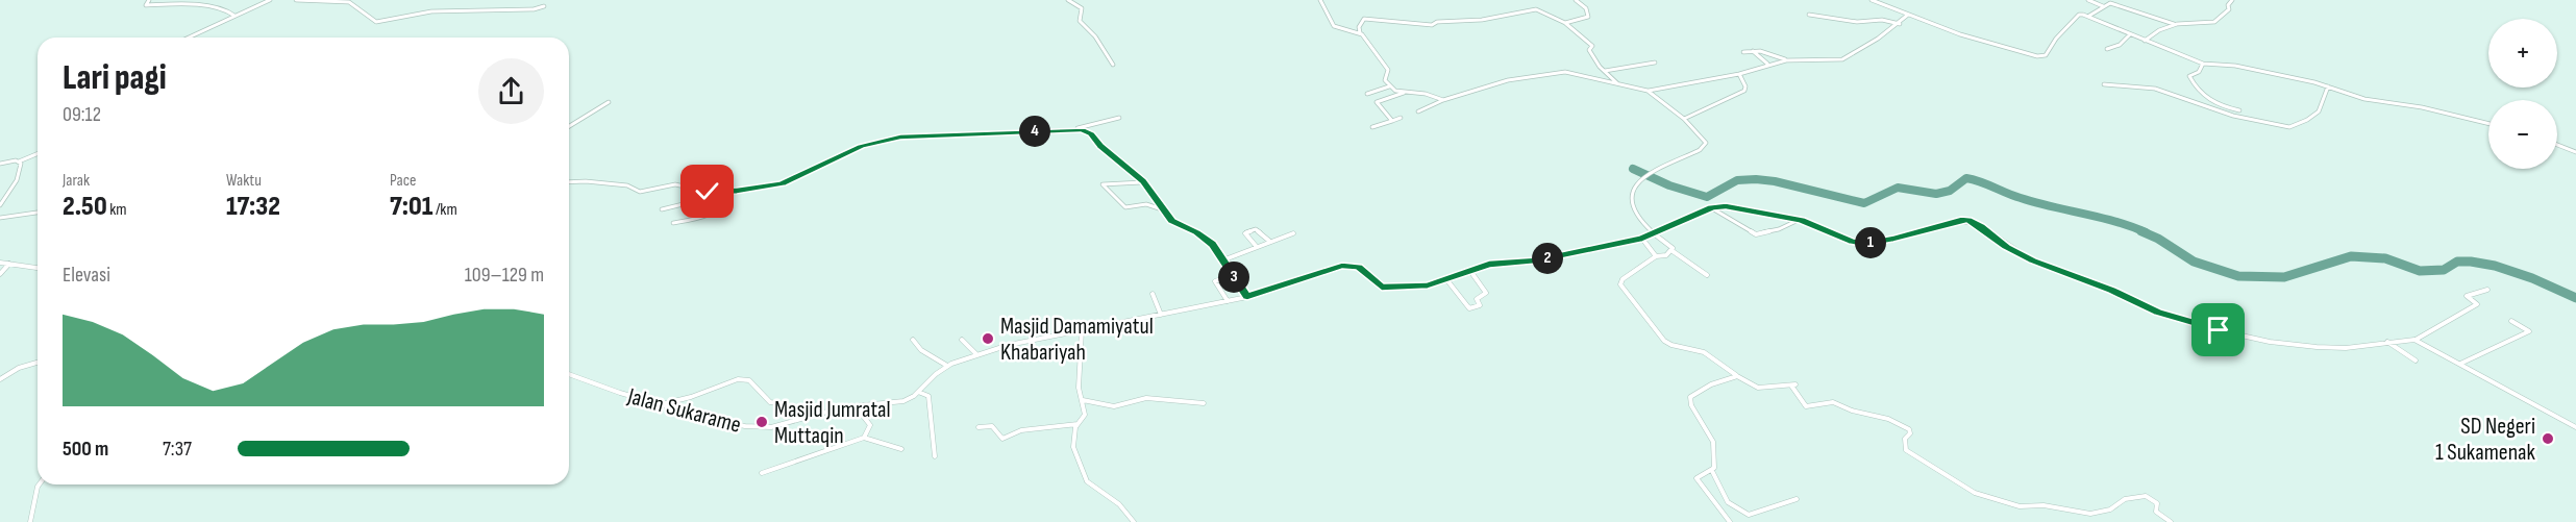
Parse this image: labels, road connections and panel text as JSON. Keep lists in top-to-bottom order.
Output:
{
  "streets": {
    "street": ["Jalan Sukarame"]
  },
  "places": ["Masjid Damamiyatul Khabariyah", "Masjid Jumratal Muttaqin", "SD Negeri 1 Sukamenak"],
  "page": {
    "map_buttons": ["+", "−"],
    "heading": ["Lari pagi", "09:12"],
    "pins": [
      "4",
      "1",
      "2",
      "3"
    ],
    "stats": [
      ["Jarak", "2.50 km"],
      ["Waktu", "17:32"],
      ["Pace", "7:01 /km"]
    ],
    "chart": ["Elevasi", "109–129 m"],
    "list": [
      {
        "name": "500 m",
        "note": "7:37"
      }
    ]
  }
}
